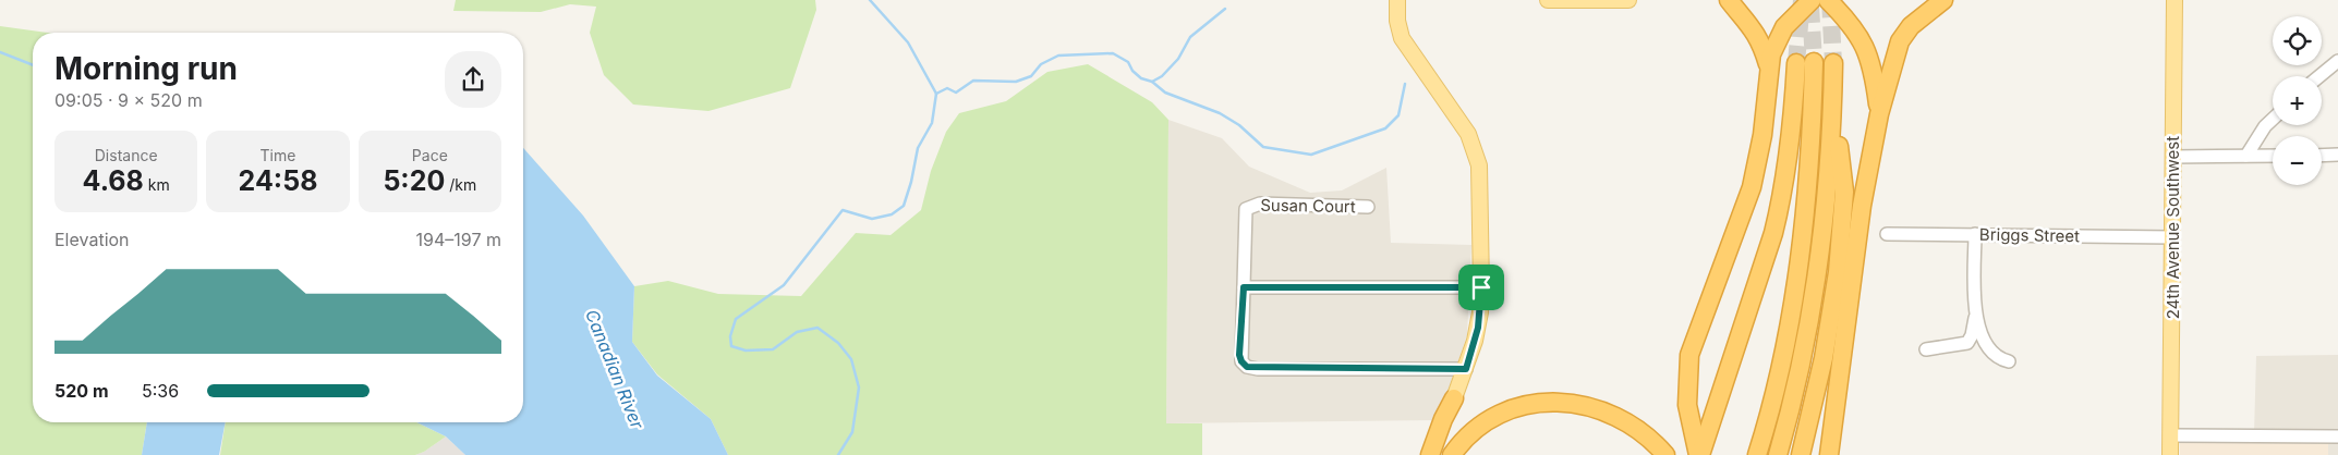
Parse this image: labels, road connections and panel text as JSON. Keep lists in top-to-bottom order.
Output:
{
  "streets": {
    "main road": ["24th Avenue Southwest"],
    "street": ["Susan Court", "Briggs Street"]
  },
  "crossings": [
    ["24th Avenue Southwest", "Briggs Street"]
  ],
  "water": ["Canadian River"],
  "page": {
    "map_buttons": ["+", "−"],
    "heading": ["Morning run", "09:05 · 9 × 520 m"],
    "stats": [
      ["Distance", "4.68 km"],
      ["Time", "24:58"],
      ["Pace", "5:20 /km"]
    ],
    "chart": ["Elevation", "194–197 m"],
    "list": [
      {
        "name": "520 m",
        "note": "5:36"
      }
    ]
  }
}
